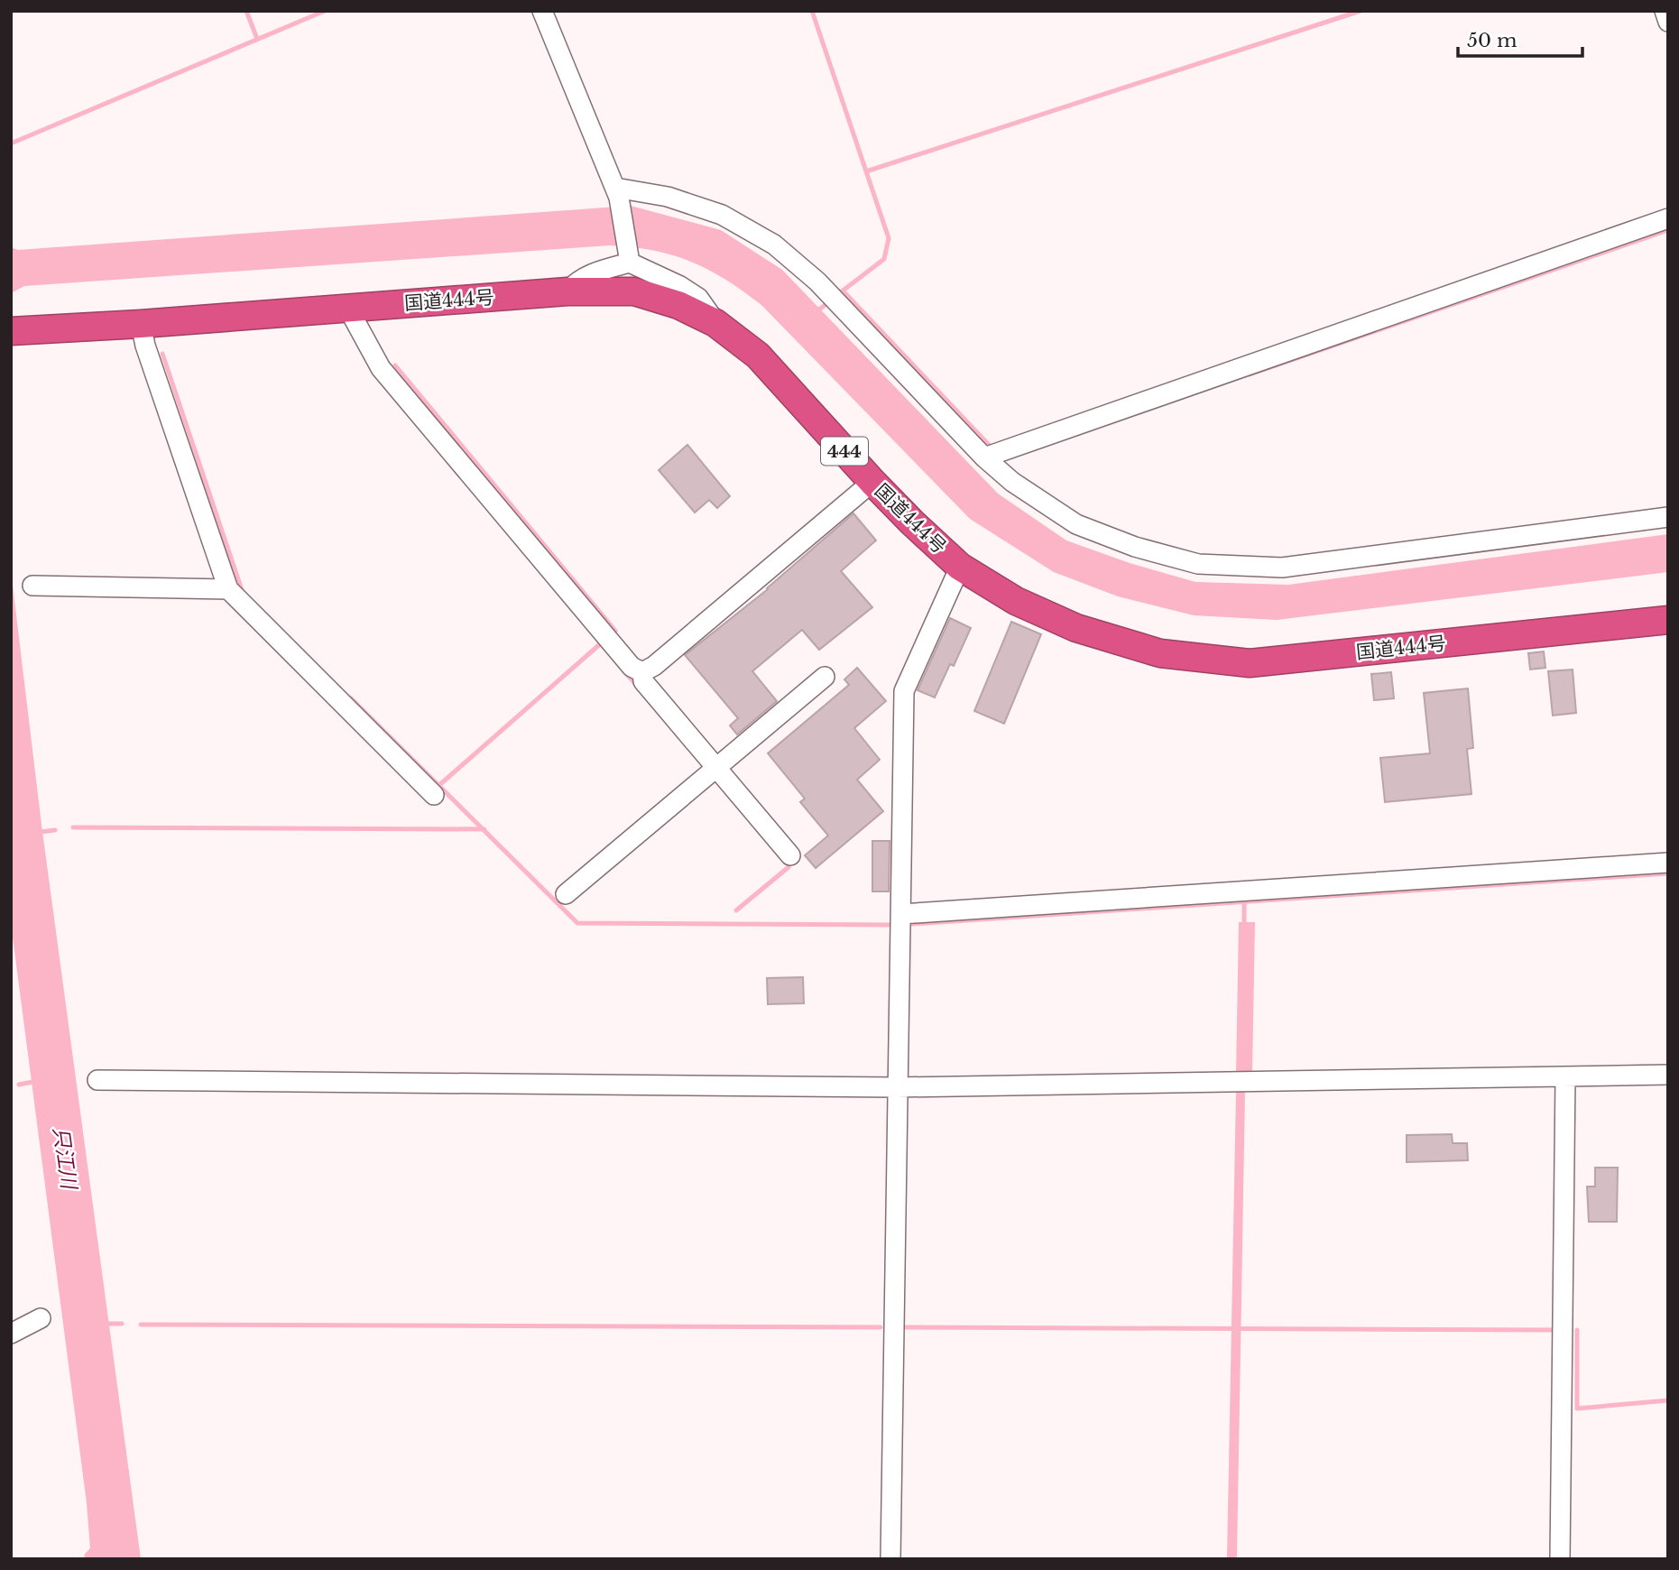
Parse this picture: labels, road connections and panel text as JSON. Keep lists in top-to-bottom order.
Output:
{
  "streets": {
    "highway": ["国道444号", "444"]
  },
  "water": ["只江川"],
  "scale_bar": "50 m"
}
